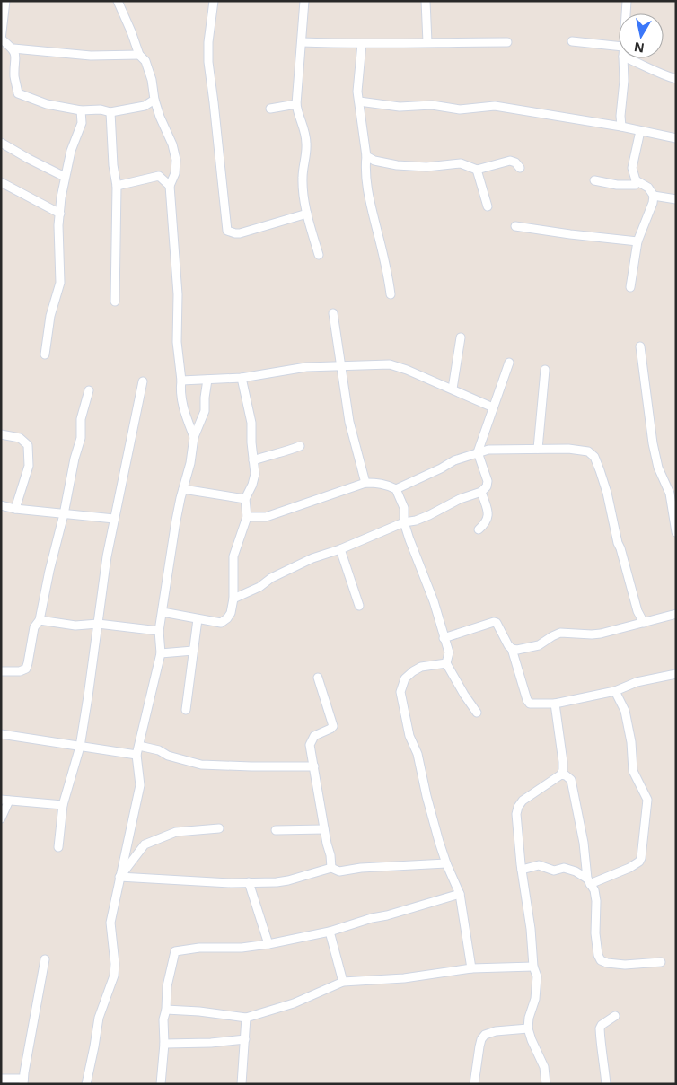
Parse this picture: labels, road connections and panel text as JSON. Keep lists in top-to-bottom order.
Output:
{
  "north": "bottom"
}
